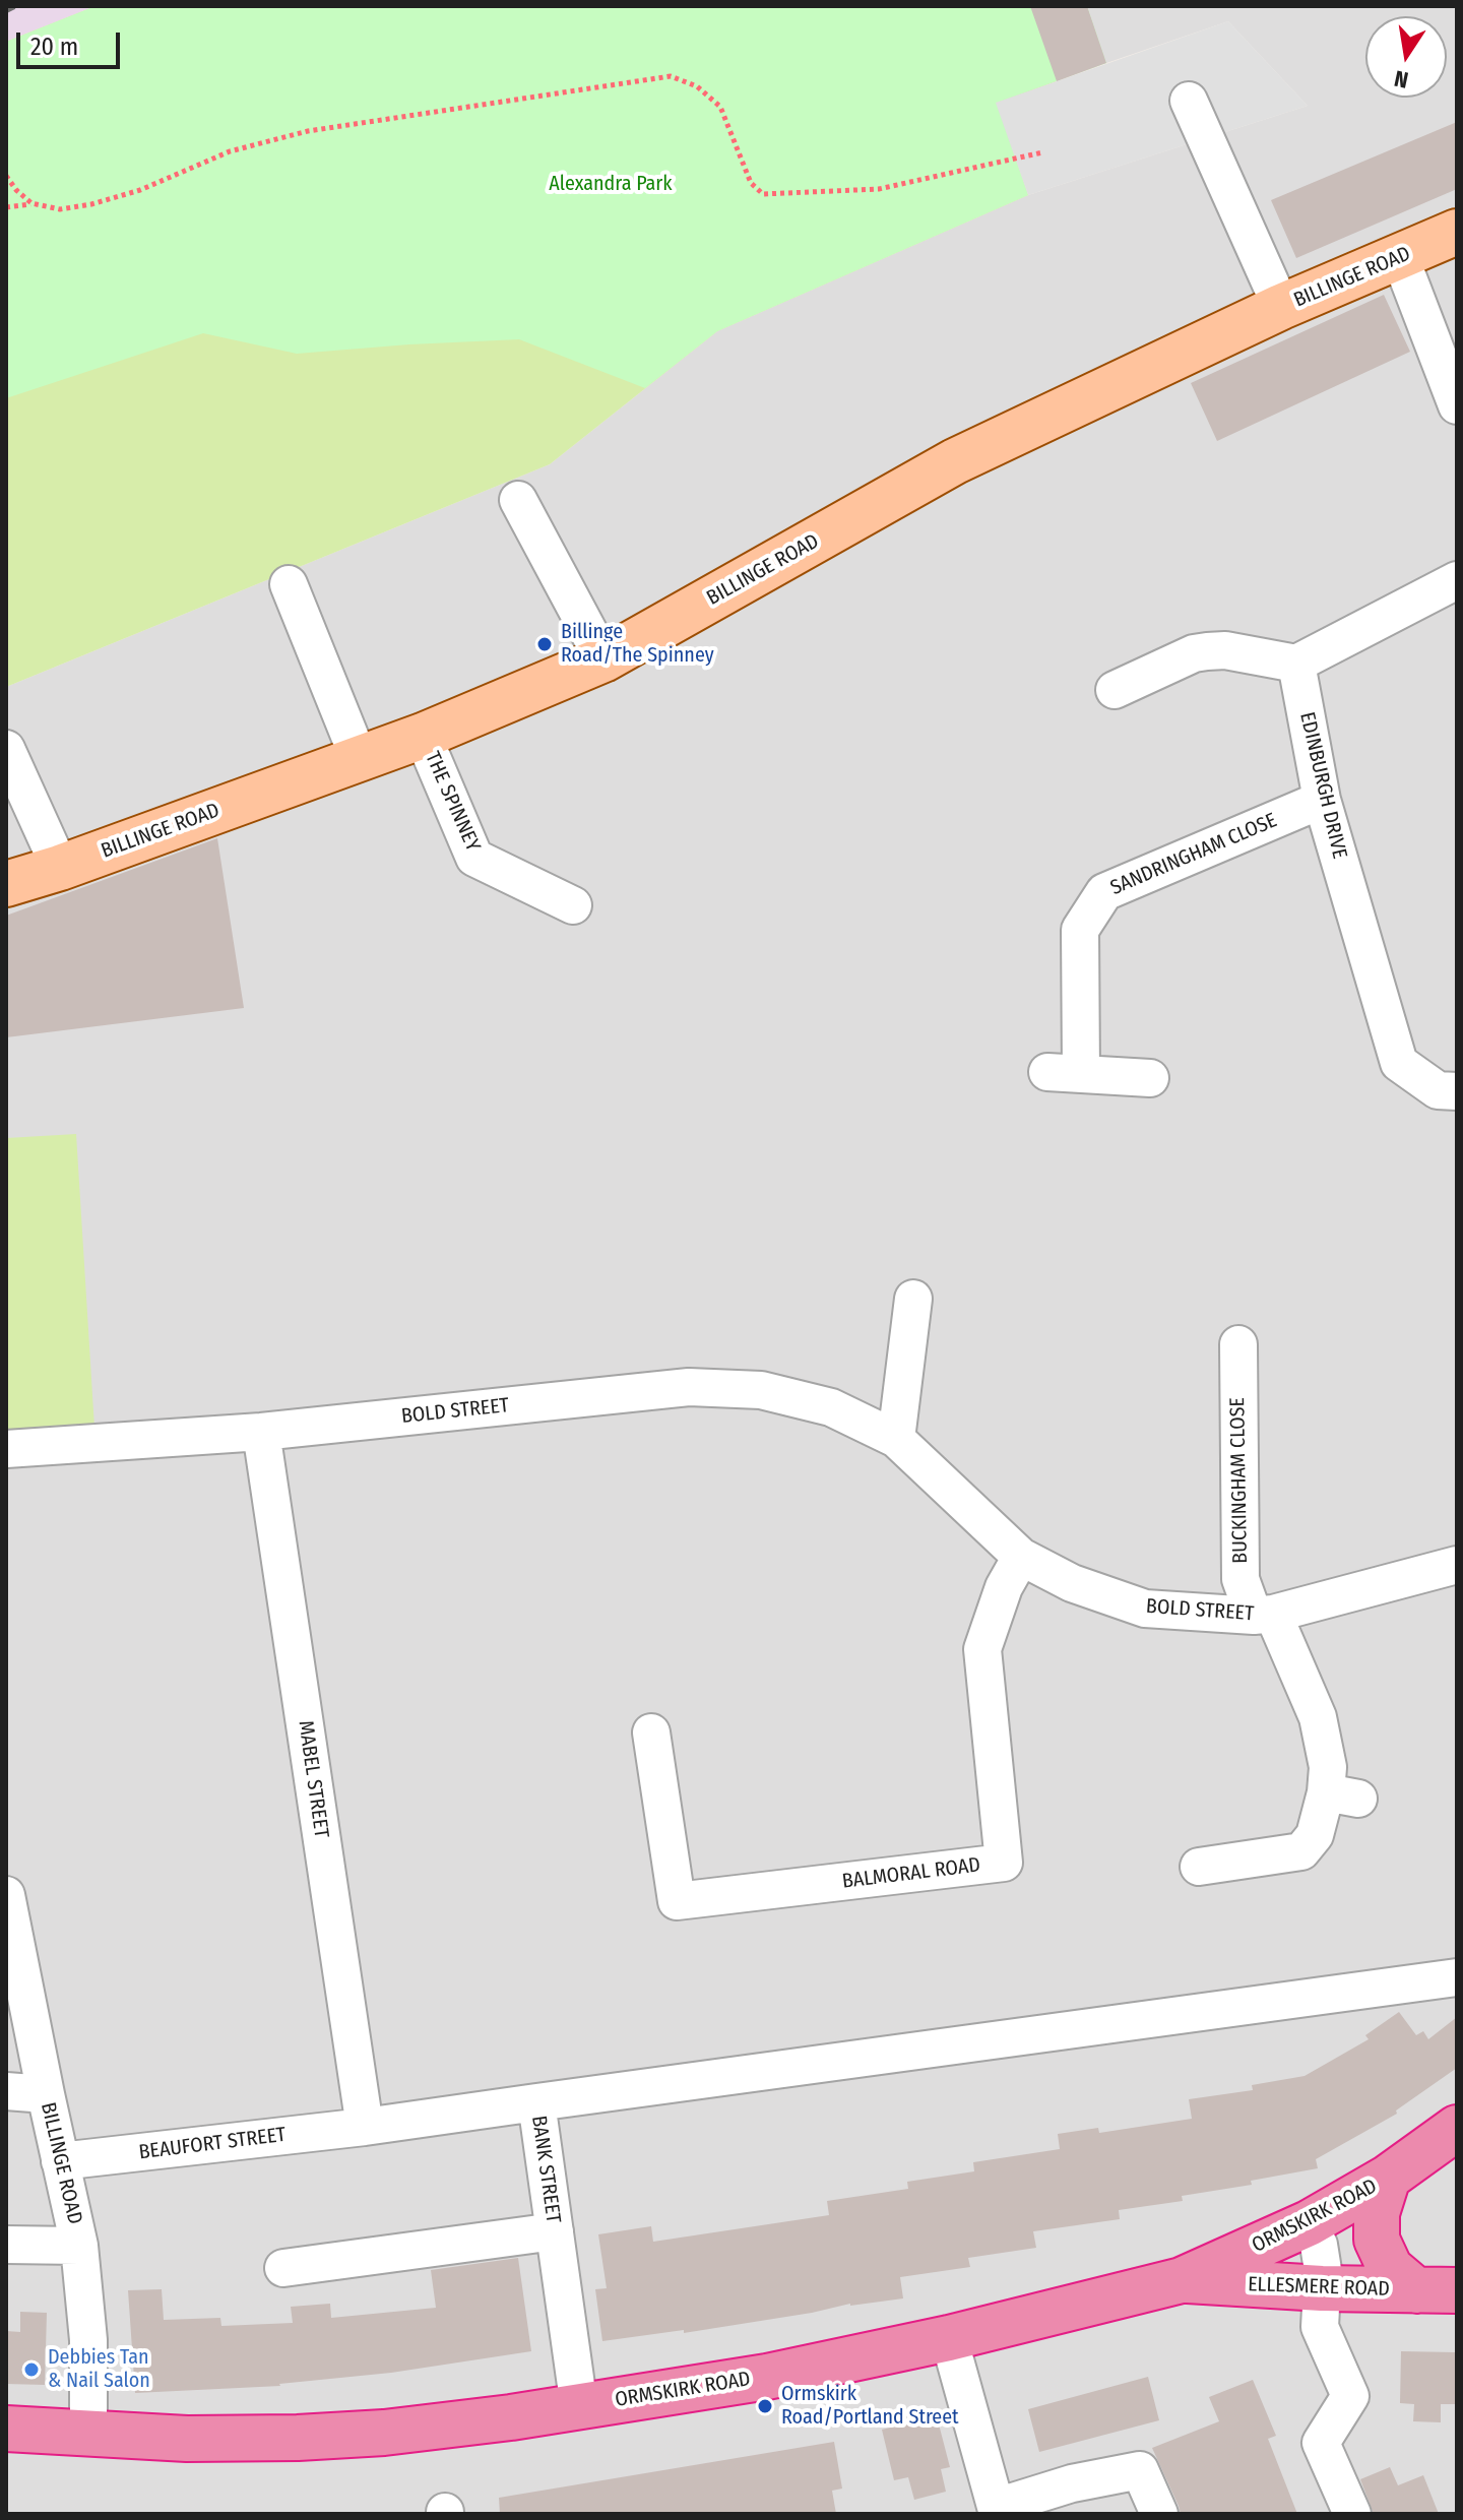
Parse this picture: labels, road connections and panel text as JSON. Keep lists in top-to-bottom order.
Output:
{
  "streets": {
    "highway": ["ORMSKIRK ROAD", "ELLESMERE ROAD"],
    "main road": ["BILLINGE ROAD"],
    "street": [
      "EDINBURGH DRIVE",
      "THE SPINNEY",
      "SANDRINGHAM CLOSE",
      "BOLD STREET",
      "BUCKINGHAM CLOSE",
      "MABEL STREET",
      "BALMORAL ROAD",
      "BEAUFORT STREET",
      "BANK STREET"
    ]
  },
  "crossings": [
    ["BILLINGE ROAD", "THE SPINNEY"],
    ["BILLINGE ROAD", "BEAUFORT STREET"],
    ["BILLINGE ROAD", "ORMSKIRK ROAD"],
    ["EDINBURGH DRIVE", "SANDRINGHAM CLOSE"],
    ["BOLD STREET", "BUCKINGHAM CLOSE"],
    ["BOLD STREET", "MABEL STREET"],
    ["BOLD STREET", "BALMORAL ROAD"],
    ["MABEL STREET", "BEAUFORT STREET"],
    ["MABEL STREET", "BANK STREET"],
    ["BEAUFORT STREET", "BANK STREET"],
    ["BANK STREET", "ORMSKIRK ROAD"],
    ["ORMSKIRK ROAD", "ELLESMERE ROAD"]
  ],
  "parks": ["Alexandra Park"],
  "places": ["Billinge Road/The Spinney", "Debbies Tan & Nail Salon", "Ormskirk Road/Portland Street"],
  "scale_bar": "20 m",
  "north": "bottom"
}
